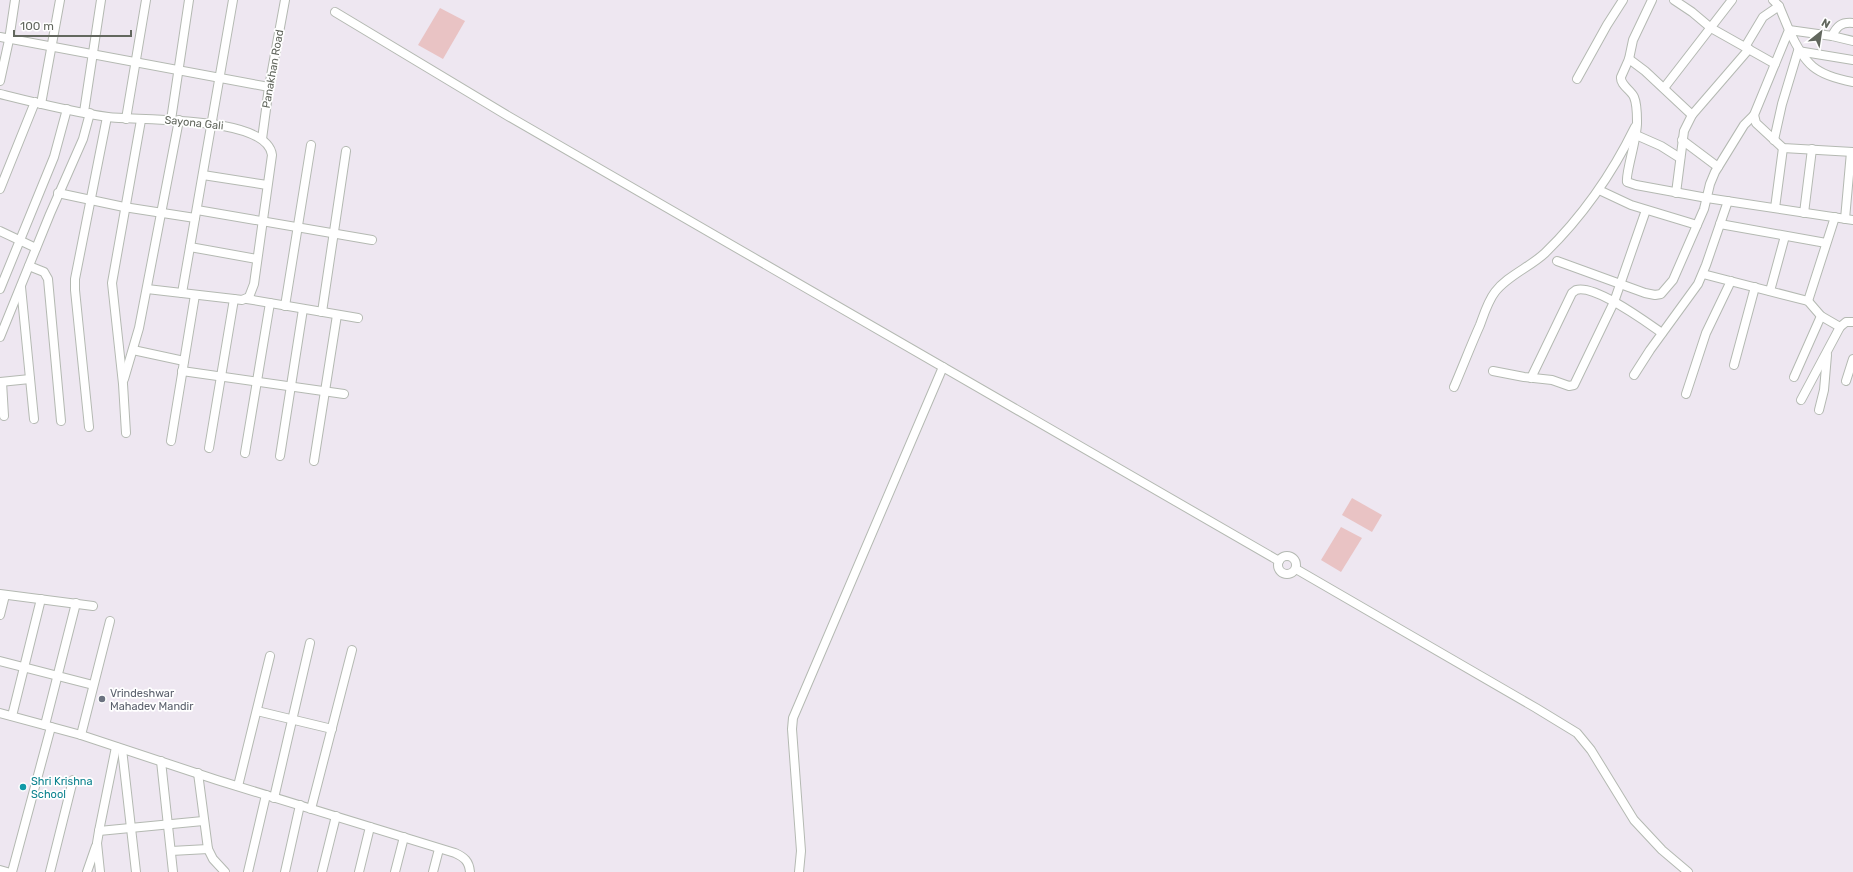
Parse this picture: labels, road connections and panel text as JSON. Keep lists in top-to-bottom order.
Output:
{
  "streets": {
    "street": ["Panakhan Road", "Sayona Gali"]
  },
  "crossings": [
    ["Panakhan Road", "Sayona Gali"]
  ],
  "places": ["Vrindeshwar Mahadev Mandir", "Shri Krishna School"],
  "scale_bar": "100 m",
  "north": "top right"
}
